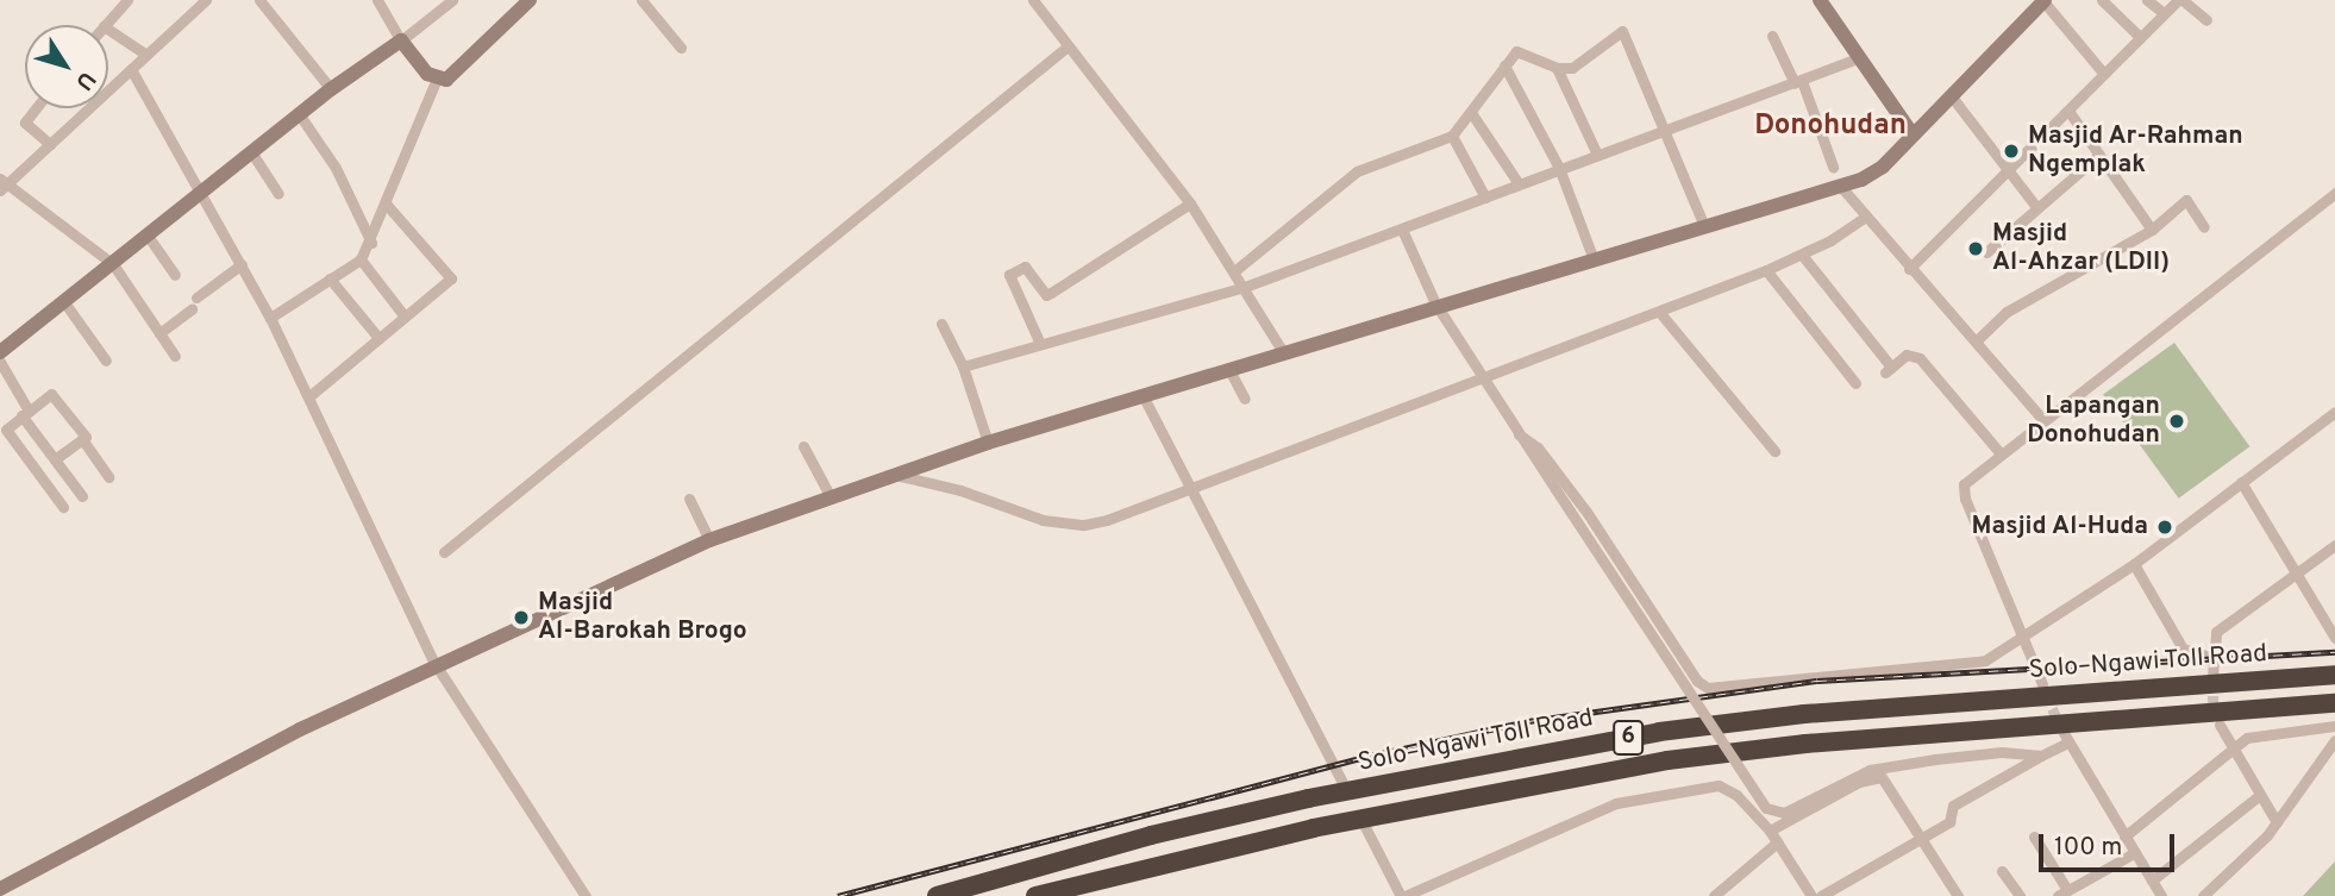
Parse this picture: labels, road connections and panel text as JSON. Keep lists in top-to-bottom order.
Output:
{
  "streets": {
    "highway": ["Solo–Ngawi Toll Road", "6"]
  },
  "districts": ["Donohudan"],
  "places": [
    "Masjid Ar-Rahman Ngemplak",
    "Masjid Al-Ahzar (LDII)",
    "Lapangan Donohudan",
    "Masjid Al-Huda",
    "Masjid Al-Barokah Brogo"
  ],
  "scale_bar": "100 m",
  "north": "bottom right"
}
